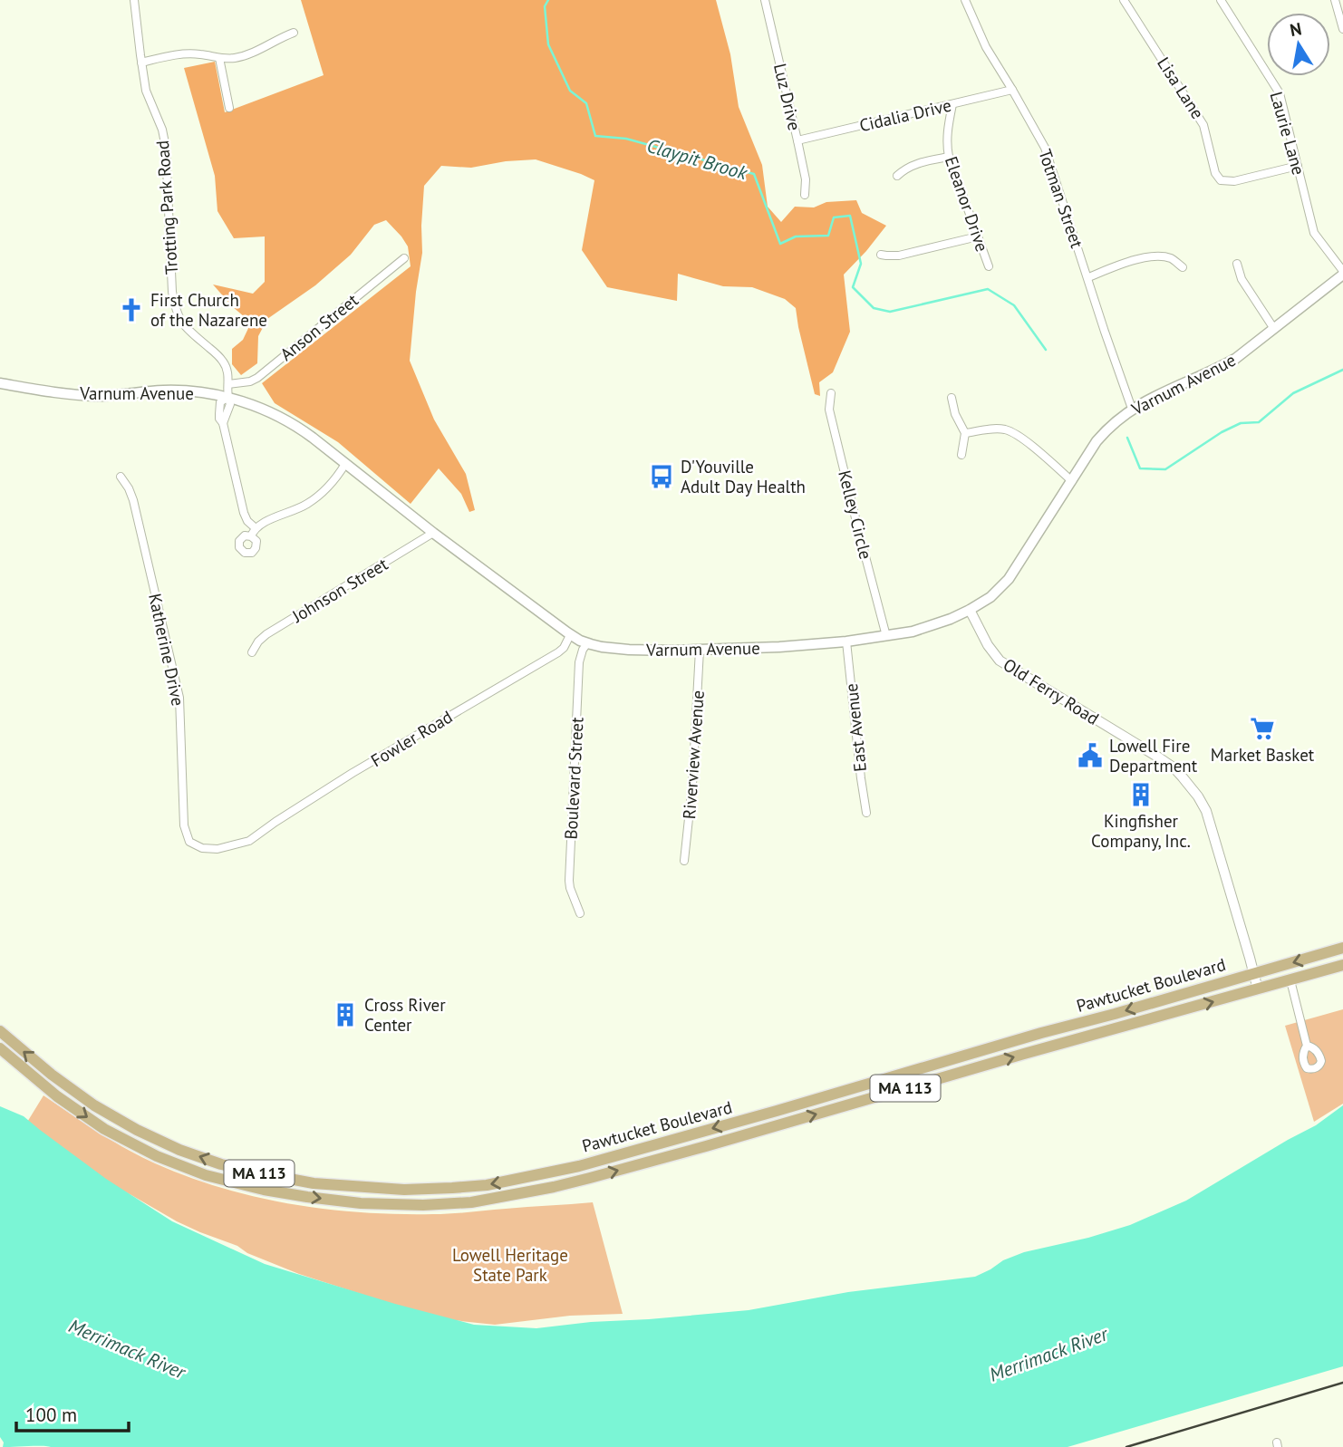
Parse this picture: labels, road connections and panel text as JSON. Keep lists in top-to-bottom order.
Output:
{
  "streets": {
    "main road": ["Varnum Avenue", "Pawtucket Boulevard", "MA 113"],
    "street": [
      "Lisa Lane",
      "Luz Drive",
      "Cidalia Drive",
      "Laurie Lane",
      "Totman Street",
      "Eleanor Drive",
      "Trotting Park Road",
      "Anson Street",
      "Kelley Circle",
      "Johnson Street",
      "Katherine Drive",
      "Old Ferry Road",
      "East Avenue",
      "Fowler Road",
      "Riverview Avenue",
      "Boulevard Street"
    ]
  },
  "crossings": [
    ["Lisa Lane", "Laurie Lane"],
    ["Luz Drive", "Cidalia Drive"],
    ["Cidalia Drive", "Totman Street"],
    ["Cidalia Drive", "Eleanor Drive"],
    ["Laurie Lane", "Varnum Avenue"],
    ["Totman Street", "Varnum Avenue"],
    ["Trotting Park Road", "Anson Street"],
    ["Trotting Park Road", "Varnum Avenue"],
    ["Varnum Avenue", "Kelley Circle"],
    ["Varnum Avenue", "Johnson Street"],
    ["Varnum Avenue", "Old Ferry Road"],
    ["Varnum Avenue", "East Avenue"],
    ["Varnum Avenue", "Fowler Road"],
    ["Varnum Avenue", "Riverview Avenue"],
    ["Varnum Avenue", "Boulevard Street"],
    ["Katherine Drive", "Fowler Road"],
    ["Old Ferry Road", "Pawtucket Boulevard"]
  ],
  "water": ["Claypit Brook", "Merrimack River"],
  "parks": ["Lowell Heritage State Park"],
  "places": {
    "church": ["First Church of the Nazarene"],
    "bus stop": ["D'Youville Adult Day Health"],
    "supermarket": ["Market Basket"],
    "public building": ["Lowell Fire Department"],
    "building": ["Kingfisher Company, Inc.", "Cross River Center"]
  },
  "scale_bar": "100 m",
  "north": "top"
}
